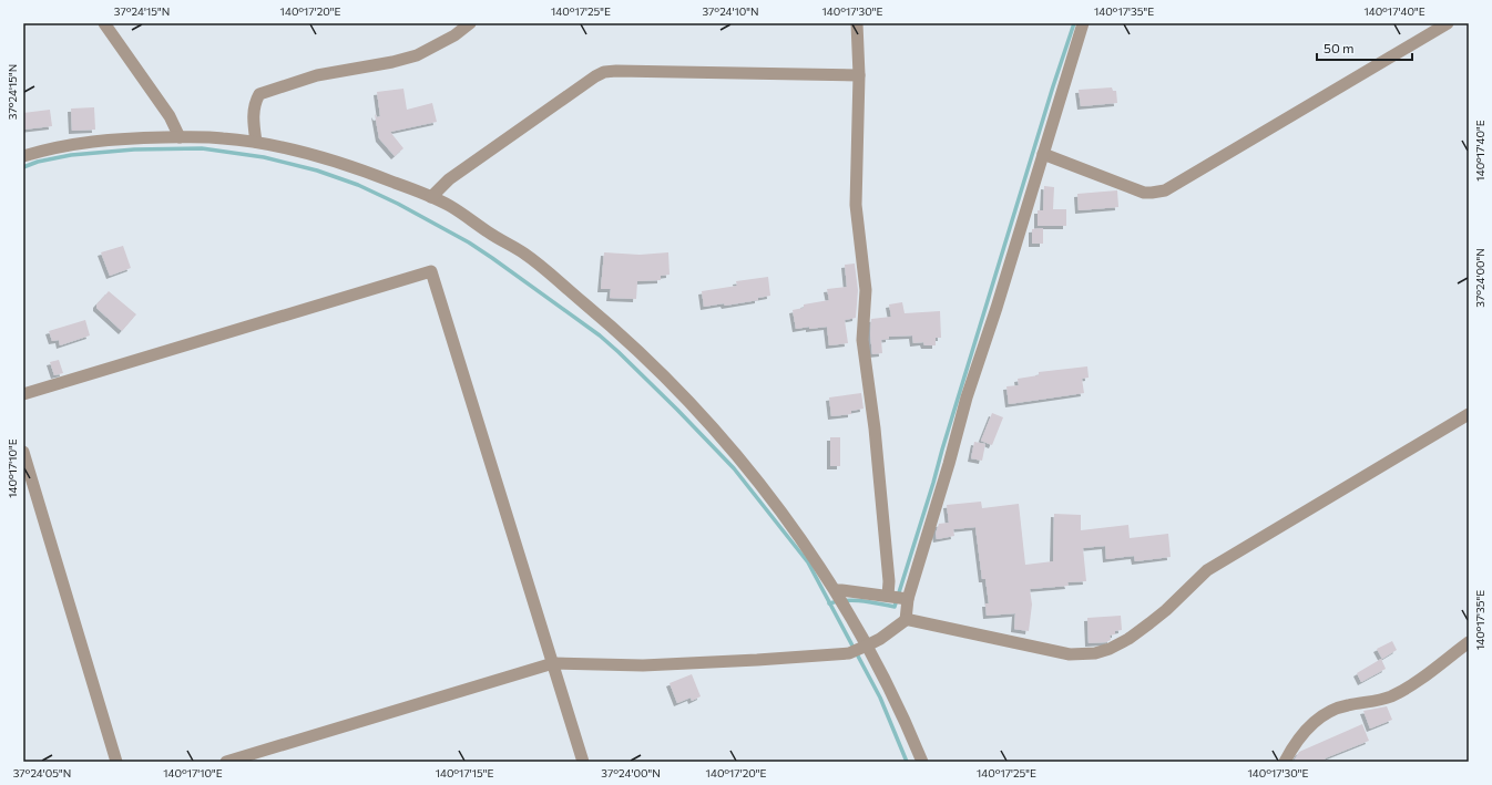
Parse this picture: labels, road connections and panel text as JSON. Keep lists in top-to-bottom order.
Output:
{
  "scale_bar": "50 m",
  "coordinates": [
    "37°24'15\"N",
    "140°17'20\"E",
    "140°17'25\"E",
    "37°24'10\"N",
    "140°17'30\"E",
    "140°17'35\"E",
    "140°17'40\"E",
    "37°24'00\"N",
    "140°17'10\"E",
    "37°24'05\"N",
    "140°17'15\"E"
  ]
}
